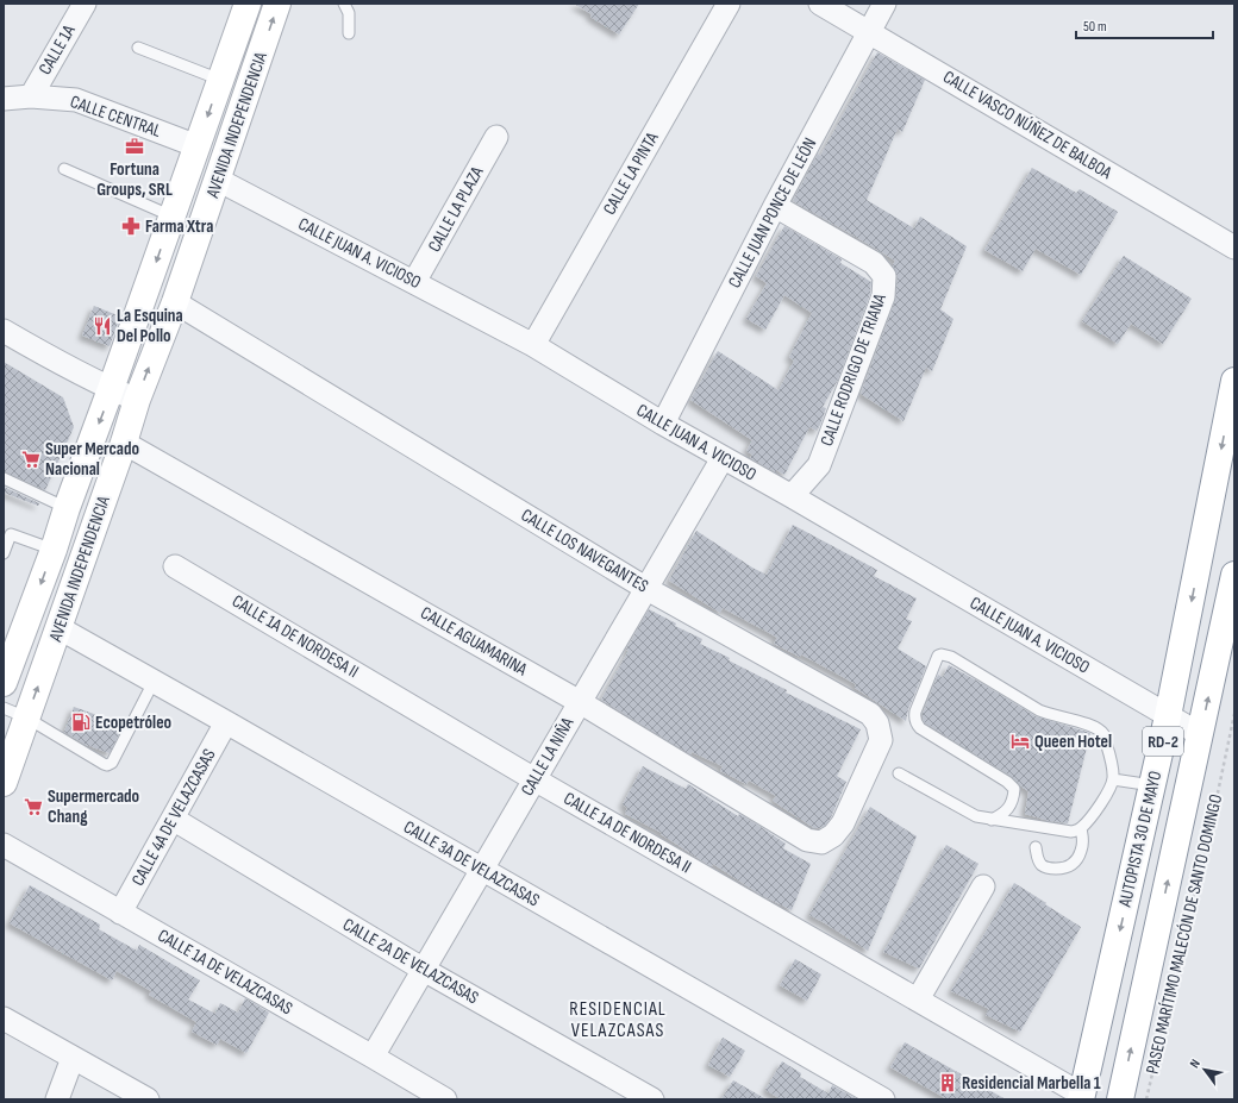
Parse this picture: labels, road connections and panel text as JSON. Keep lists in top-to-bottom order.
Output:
{
  "streets": {
    "main road": ["AVENIDA INDEPENDENCIA", "RD-2", "AUTOPISTA 30 DE MAYO"],
    "street": [
      "CALLE 1A",
      "CALLE CENTRAL",
      "CALLE VASCO NÚÑEZ DE BALBOA",
      "CALLE LA PINTA",
      "CALLE LA PLAZA",
      "CALLE JUAN PONCE DE LEÓN",
      "CALLE JUAN A. VICIOSO",
      "CALLE RODRIGO DE TRIANA",
      "CALLE LOS NAVEGANTES",
      "CALLE 1A DE NORDESA II",
      "CALLE AGUAMARINA",
      "CALLE LA NIÑA",
      "CALLE 4A DE VELAZCASAS",
      "CALLE 3A DE VELAZCASAS",
      "CALLE 2A DE VELAZCASAS",
      "CALLE 1A DE VELAZCASAS"
    ],
    "path": ["PASEO MARÍTIMO MALECÓN DE SANTO DOMINGO"]
  },
  "crossings": [
    ["CALLE 1A", "CALLE CENTRAL"],
    ["CALLE CENTRAL", "AVENIDA INDEPENDENCIA"],
    ["AVENIDA INDEPENDENCIA", "CALLE JUAN A. VICIOSO"],
    ["AVENIDA INDEPENDENCIA", "CALLE LOS NAVEGANTES"],
    ["AVENIDA INDEPENDENCIA", "CALLE AGUAMARINA"],
    ["AVENIDA INDEPENDENCIA", "CALLE 3A DE VELAZCASAS"],
    ["CALLE VASCO NÚÑEZ DE BALBOA", "CALLE JUAN PONCE DE LEÓN"],
    ["CALLE LA PINTA", "CALLE JUAN A. VICIOSO"],
    ["CALLE LA PLAZA", "CALLE JUAN A. VICIOSO"],
    ["CALLE JUAN PONCE DE LEÓN", "CALLE JUAN A. VICIOSO"],
    ["CALLE JUAN PONCE DE LEÓN", "CALLE RODRIGO DE TRIANA"],
    ["CALLE JUAN A. VICIOSO", "CALLE RODRIGO DE TRIANA"],
    ["CALLE JUAN A. VICIOSO", "CALLE LA NIÑA"],
    ["CALLE JUAN A. VICIOSO", "AUTOPISTA 30 DE MAYO"],
    ["CALLE LOS NAVEGANTES", "CALLE AGUAMARINA"],
    ["CALLE LOS NAVEGANTES", "CALLE LA NIÑA"],
    ["CALLE 1A DE NORDESA II", "CALLE LA NIÑA"],
    ["CALLE 1A DE NORDESA II", "AUTOPISTA 30 DE MAYO"],
    ["CALLE AGUAMARINA", "CALLE LA NIÑA"],
    ["CALLE LA NIÑA", "CALLE 3A DE VELAZCASAS"],
    ["CALLE LA NIÑA", "CALLE 2A DE VELAZCASAS"],
    ["CALLE LA NIÑA", "CALLE 1A DE VELAZCASAS"],
    ["CALLE 4A DE VELAZCASAS", "CALLE 3A DE VELAZCASAS"],
    ["CALLE 4A DE VELAZCASAS", "CALLE 2A DE VELAZCASAS"],
    ["CALLE 4A DE VELAZCASAS", "CALLE 1A DE VELAZCASAS"]
  ],
  "districts": ["RESIDENCIAL VELAZCASAS"],
  "places": {
    "office": ["Fortuna Groups, SRL"],
    "pharmacy": ["Farma Xtra"],
    "restaurant": ["La Esquina Del Pollo"],
    "supermarket": ["Super Mercado Nacional", "Supermercado Chang"],
    "fuel station": ["Ecopetróleo"],
    "hotel": ["Queen Hotel"],
    "building": ["Residencial Marbella 1"]
  },
  "scale_bar": "50 m",
  "north": "top left"
}
